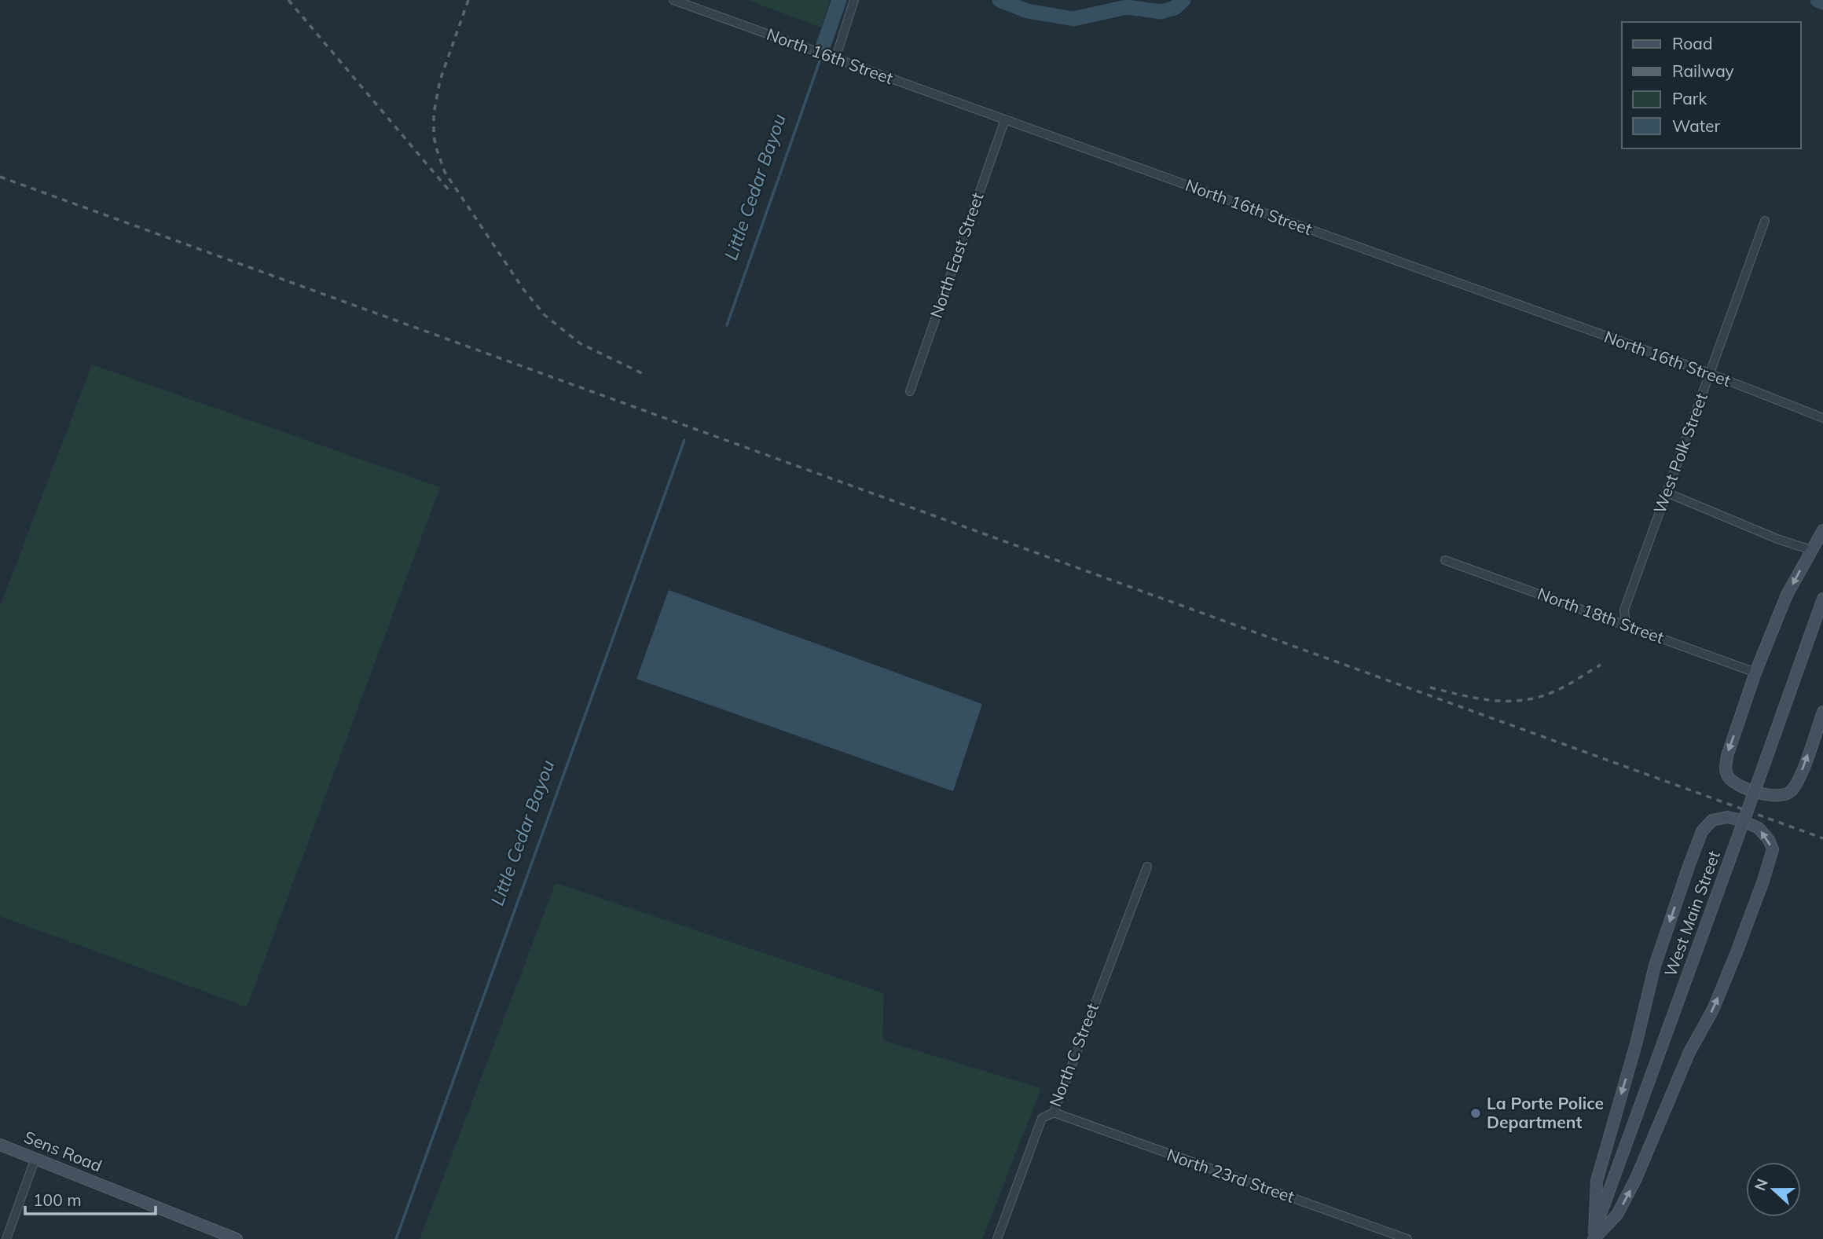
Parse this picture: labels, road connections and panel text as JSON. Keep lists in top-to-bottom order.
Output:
{
  "streets": {
    "main road": ["West Main Street", "Sens Road"],
    "street": [
      "North 16th Street",
      "North East Street",
      "West Polk Street",
      "North 18th Street",
      "North C Street",
      "North 23rd Street"
    ]
  },
  "crossings": [
    ["North 16th Street", "North East Street"],
    ["North 16th Street", "West Polk Street"],
    ["West Polk Street", "North 18th Street"],
    ["North C Street", "North 23rd Street"]
  ],
  "water": ["Little Cedar Bayou"],
  "places": ["La Porte Police Department"],
  "legend": [
    "Road",
    "Railway",
    "Park",
    "Water"
  ],
  "scale_bar": "100 m",
  "north": "left"
}
